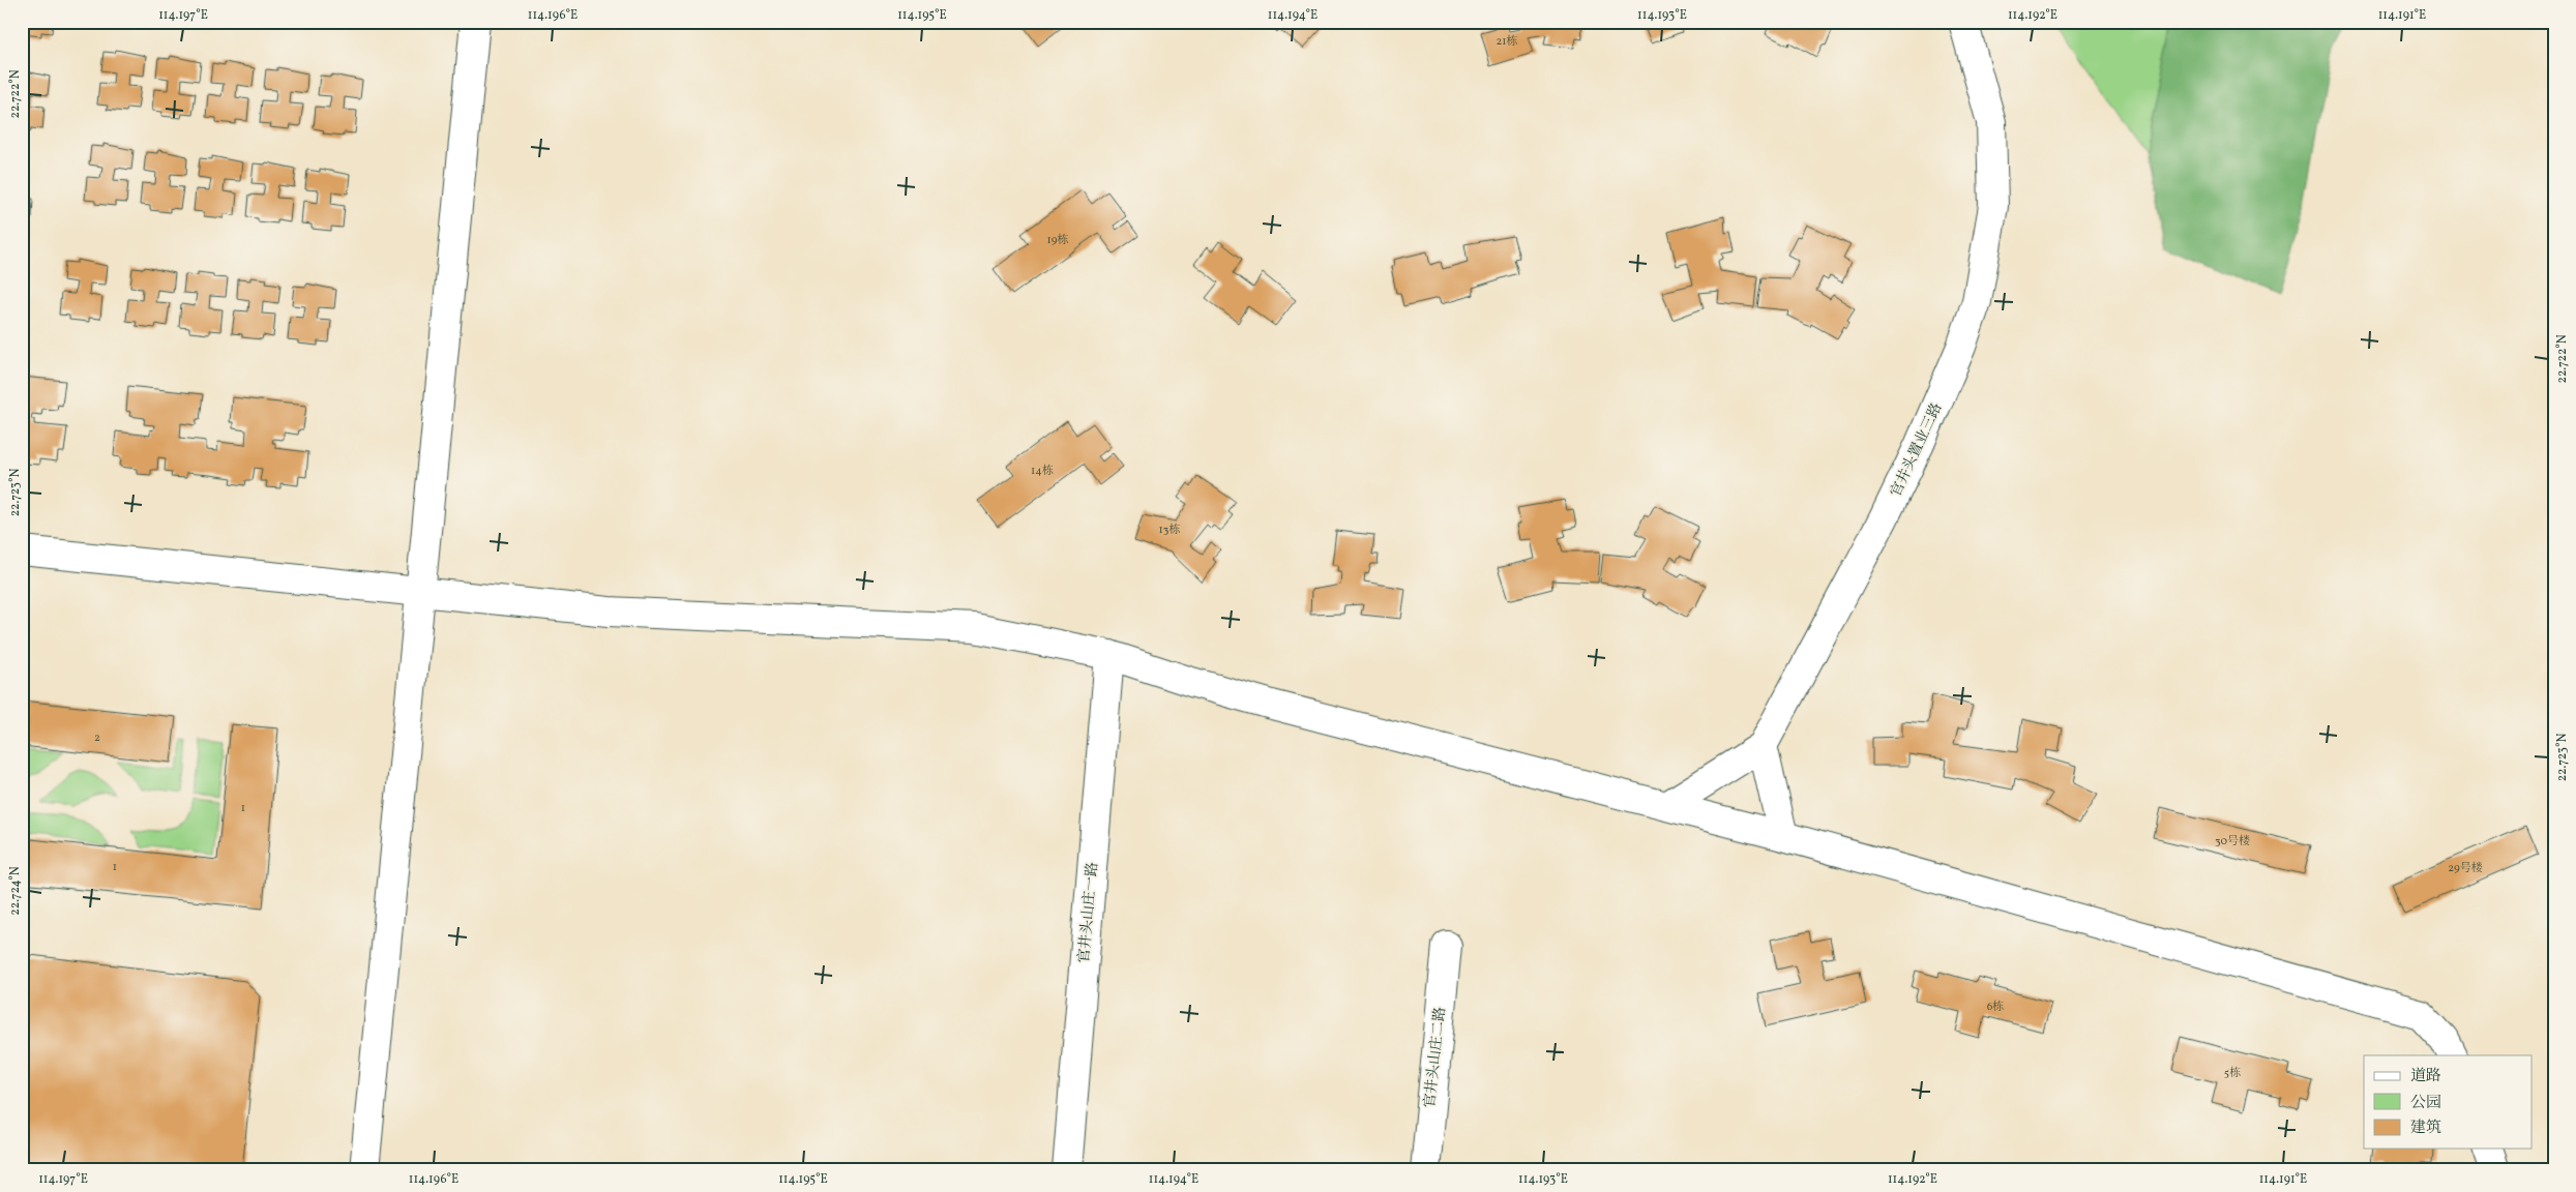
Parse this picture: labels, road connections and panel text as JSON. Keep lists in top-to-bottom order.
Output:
{
  "streets": {
    "street": ["官井头置业三路", "官井头山庄一路", "官井头山庄二路"]
  },
  "house_numbers": [
    "21栋",
    "19栋",
    "14栋",
    "13栋",
    "2",
    "1",
    "30号楼",
    "1",
    "29号楼",
    "6栋",
    "5栋"
  ],
  "legend": ["道路", "公园", "建筑"],
  "coordinates": [
    "114.197°E",
    "114.196°E",
    "114.195°E",
    "114.194°E",
    "114.193°E",
    "114.192°E",
    "114.191°E",
    "22.722°N",
    "22.723°N",
    "22.724°N"
  ]
}
